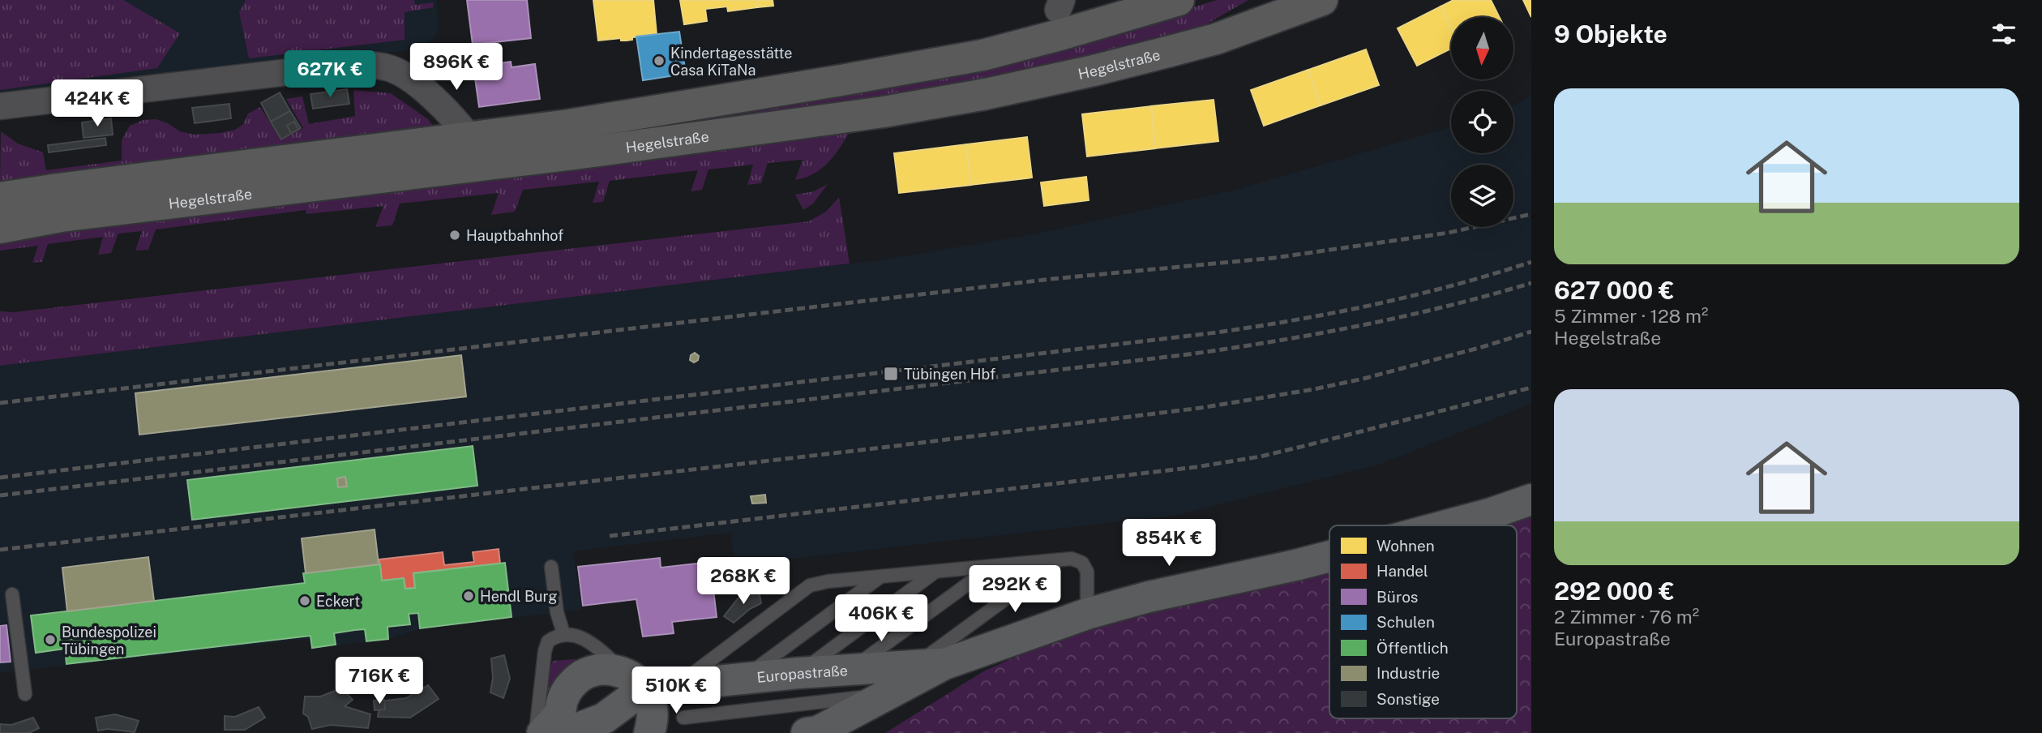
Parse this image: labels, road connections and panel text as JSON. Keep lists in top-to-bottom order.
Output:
{
  "streets": {
    "main road": ["Hegelstraße"],
    "street": ["Europastraße"]
  },
  "places": {
    "other": [
      "Kindertagesstätte Casa KiTaNa",
      "Hauptbahnhof",
      "Hendl Burg",
      "Eckert",
      "Bundespolizei Tübingen"
    ],
    "transit": ["Tübingen Hbf"]
  },
  "legend": [
    "Wohnen",
    "Handel",
    "Büros",
    "Schulen",
    "Öffentlich",
    "Industrie",
    "Sonstige"
  ],
  "north": "bottom",
  "page": {
    "heading": "9 Objekte",
    "price": [
      "896K €",
      "627K €",
      "424K €",
      "854K €",
      "268K €",
      "292K €",
      "406K €",
      "716K €",
      "510K €"
    ],
    "list": [
      {
        "name": "627 000 €",
        "note": "5 Zimmer · 128 m² · Hegelstraße"
      },
      {
        "name": "292 000 €",
        "note": "2 Zimmer · 76 m² · Europastraße"
      }
    ]
  }
}
